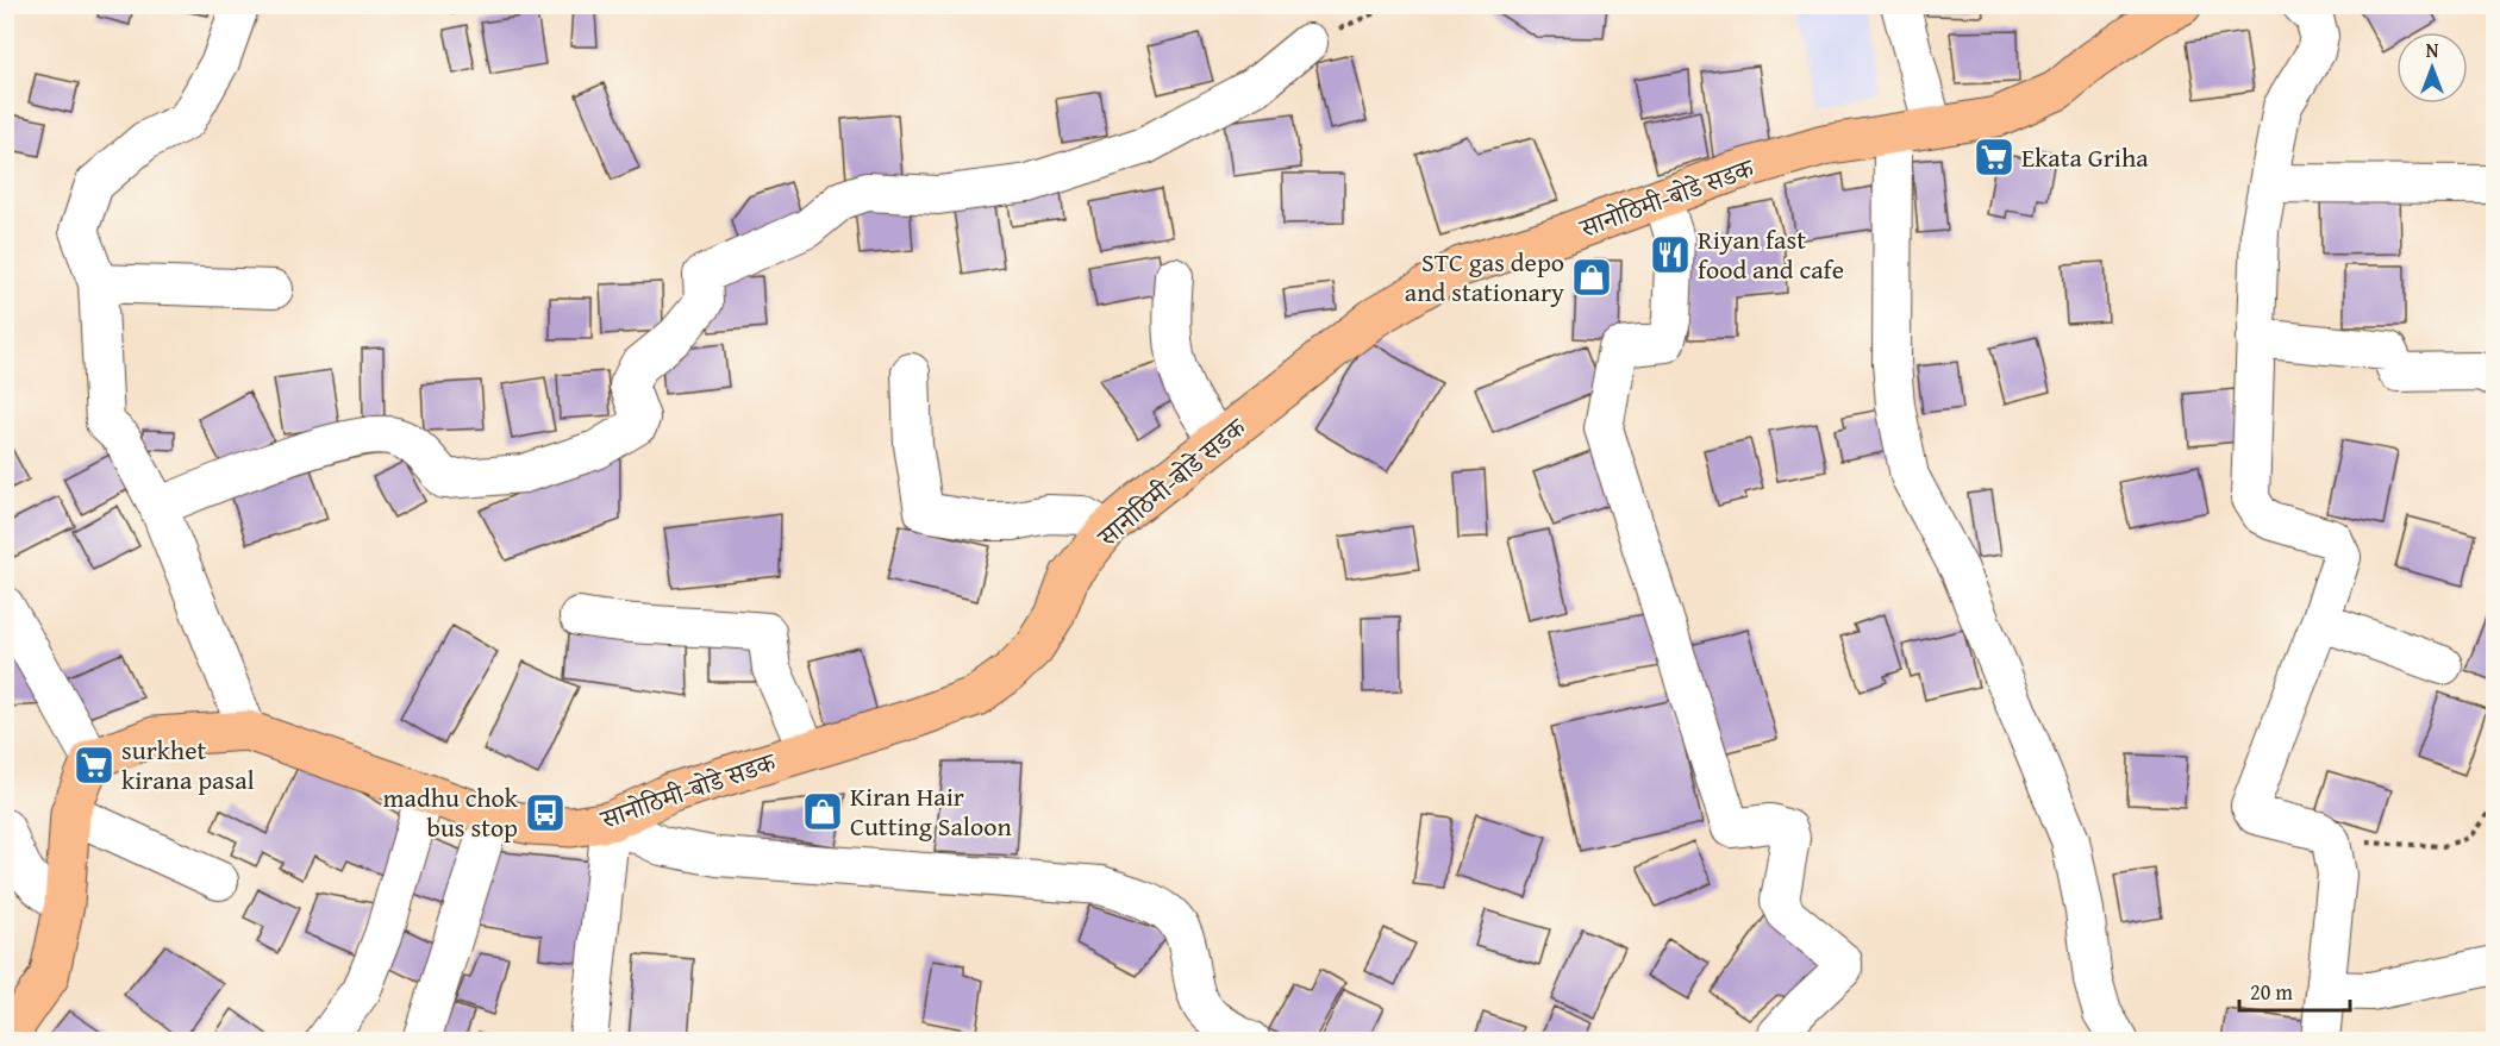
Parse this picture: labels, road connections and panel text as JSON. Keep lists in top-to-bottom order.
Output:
{
  "streets": {
    "main road": ["सानोठिमी-बोडे सडक"]
  },
  "places": {
    "supermarket": ["Ekata Griha", "surkhet kirana pasal"],
    "restaurant": ["Riyan fast food and cafe"],
    "shop": ["STC gas depo and stationary", "Kiran Hair Cutting Saloon"],
    "bus stop": ["madhu chok bus stop"]
  },
  "scale_bar": "20 m",
  "north": "top"
}
